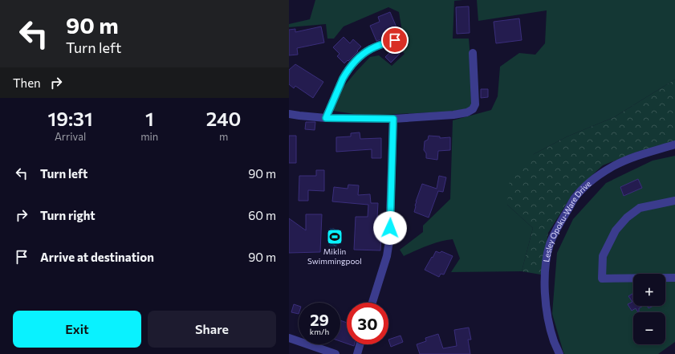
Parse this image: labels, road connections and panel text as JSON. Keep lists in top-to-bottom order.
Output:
{
  "streets": {
    "street": ["Lesley Opoku-Ware Drive"]
  },
  "places": {
    "sports": ["Miklin Swimmingpool"]
  },
  "page": {
    "turn": ["90 m", "Turn left"],
    "then": "Then",
    "eta": [
      "19:31",
      "Arrival",
      "1",
      "min",
      "240",
      "m"
    ],
    "list": [
      {
        "name": "Turn left",
        "value": "90 m"
      },
      {
        "name": "Turn right",
        "value": "60 m"
      },
      {
        "name": "Arrive at destination",
        "value": "90 m"
      }
    ],
    "map_buttons": ["+", "−"],
    "speed": "29 km/h",
    "limit": "30",
    "buttons": ["Exit", "Share"]
  }
}
